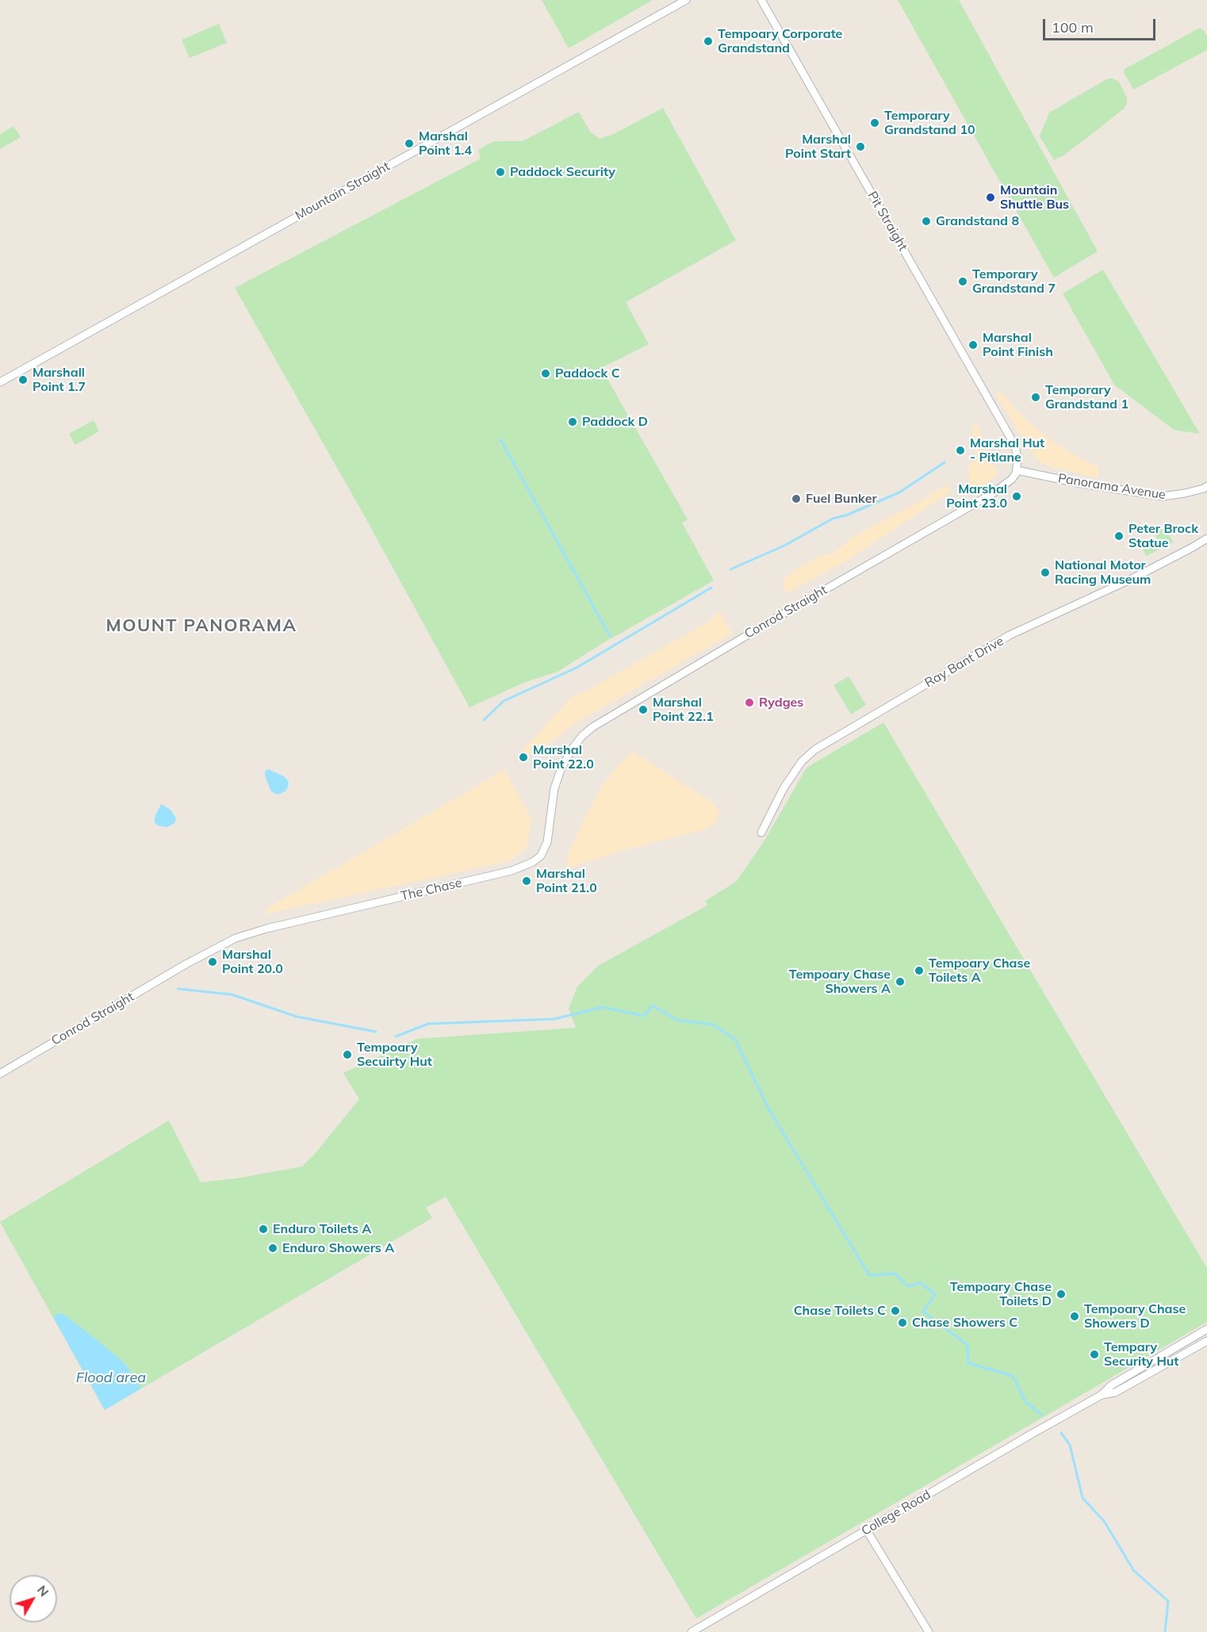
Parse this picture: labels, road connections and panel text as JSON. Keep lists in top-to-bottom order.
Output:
{
  "streets": {
    "street": [
      "Mountain Straight",
      "Pit Straight",
      "Panorama Avenue",
      "Conrod Straight",
      "Ray Bant Drive",
      "The Chase",
      "College Road"
    ]
  },
  "crossings": [
    ["Pit Straight", "Panorama Avenue"],
    ["Pit Straight", "Conrod Straight"],
    ["Panorama Avenue", "Conrod Straight"],
    ["Conrod Straight", "The Chase"]
  ],
  "districts": ["MOUNT PANORAMA"],
  "water": ["Flood area"],
  "places": [
    "Tempoary Corporate Grandstand",
    "Temporary Grandstand 10",
    "Marshal Point 1.4",
    "Marshal Point Start",
    "Paddock Security",
    "Mountain Shuttle Bus",
    "Grandstand 8",
    "Temporary Grandstand 7",
    "Marshal Point Finish",
    "Paddock C",
    "Marshall Point 1.7",
    "Temporary Grandstand 1",
    "Paddock D",
    "Marshal Hut - Pitlane",
    "Marshal Point 23.0",
    "Fuel Bunker",
    "Peter Brock Statue",
    "National Motor Racing Museum",
    "Rydges",
    "Marshal Point 22.1",
    "Marshal Point 22.0",
    "Marshal Point 21.0",
    "Marshal Point 20.0",
    "Tempoary Chase Toilets A",
    "Tempoary Chase Showers A",
    "Tempoary Secuirty Hut",
    "Enduro Toilets A",
    "Enduro Showers A",
    "Tempoary Chase Toilets D",
    "Chase Toilets C",
    "Tempoary Chase Showers D",
    "Chase Showers C",
    "Tempary Security Hut"
  ],
  "scale_bar": "100 m",
  "north": "top right"
}
